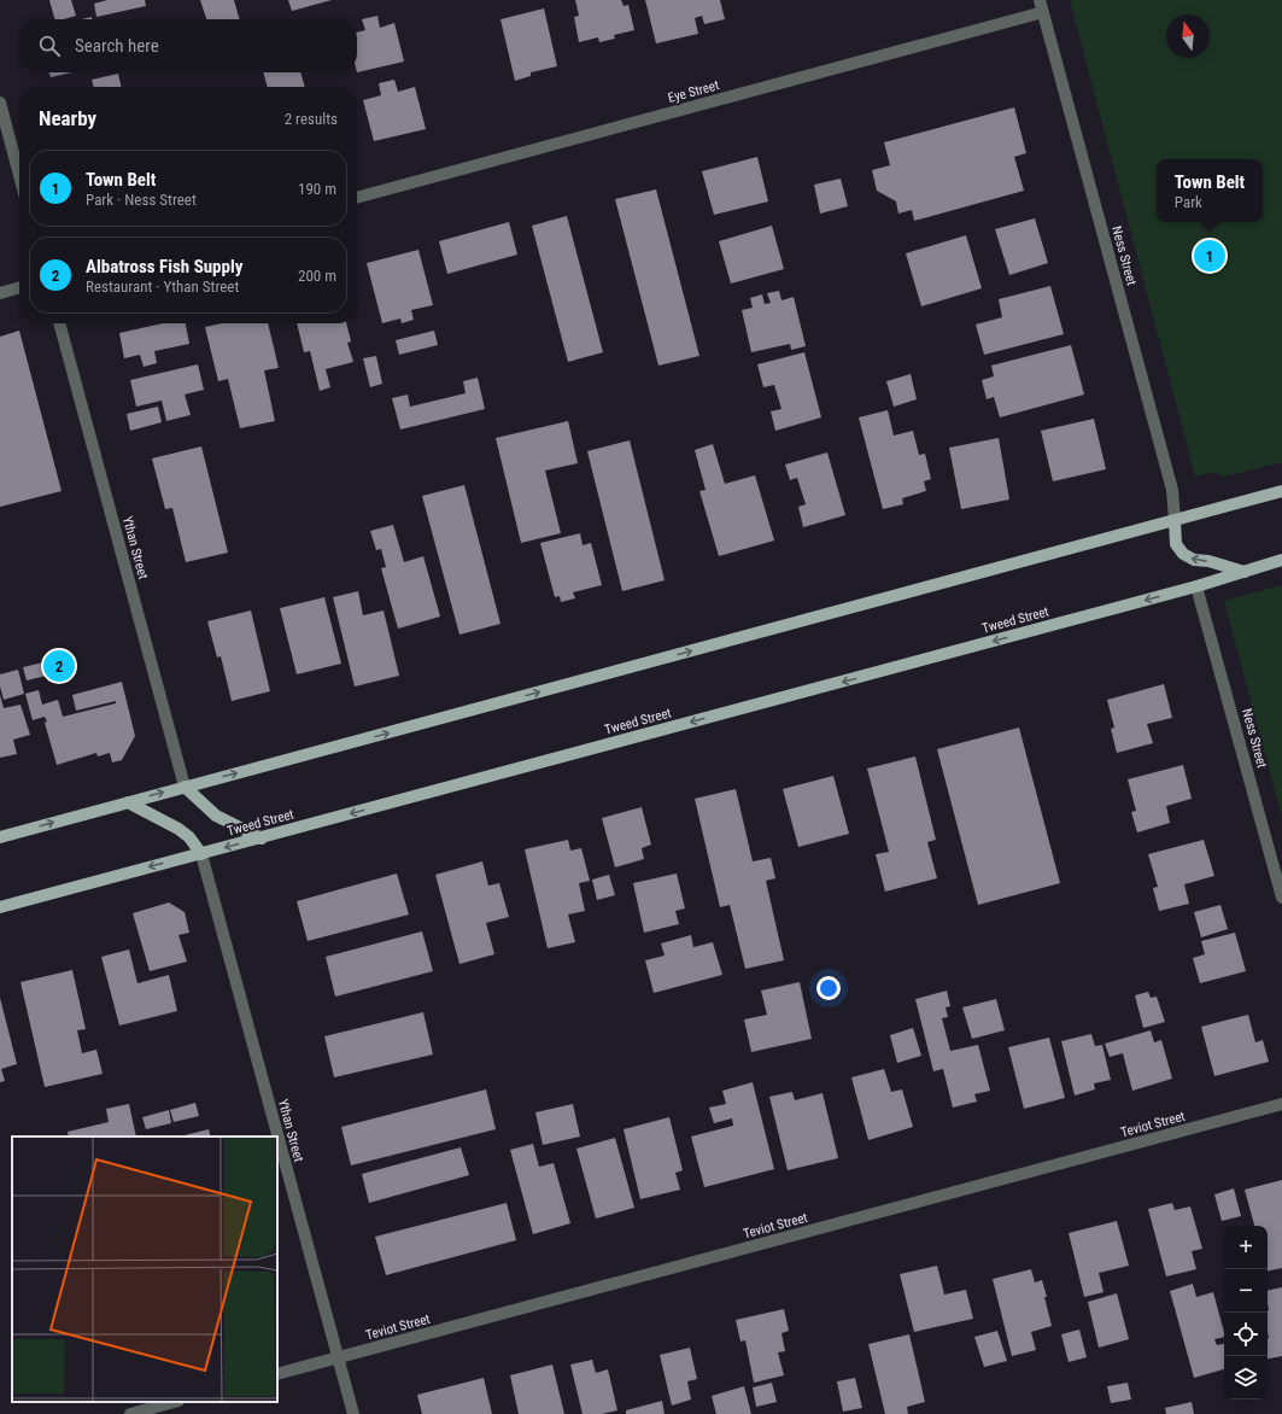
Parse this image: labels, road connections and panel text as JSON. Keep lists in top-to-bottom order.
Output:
{
  "streets": {
    "main road": ["Tweed Street"],
    "street": [
      "Eye Street",
      "Ness Street",
      "Ythan Street",
      "Teviot Street"
    ]
  },
  "crossings": [
    ["Eye Street", "Ness Street"],
    ["Ness Street", "Tweed Street"],
    ["Ythan Street", "Tweed Street"],
    ["Ythan Street", "Teviot Street"]
  ],
  "north": "top",
  "page": {
    "search": "Search here",
    "heading": ["Nearby", "2 results"],
    "list": [
      {
        "mark": "1",
        "name": "Town Belt",
        "note": "Park · Ness Street",
        "value": "190 m"
      },
      {
        "mark": "2",
        "name": "Albatross Fish Supply",
        "note": "Restaurant · Ythan Street",
        "value": "200 m"
      }
    ],
    "popup": ["Town Belt", "Park"],
    "pins": ["1", "2"],
    "map_buttons": ["+", "−"]
  }
}
